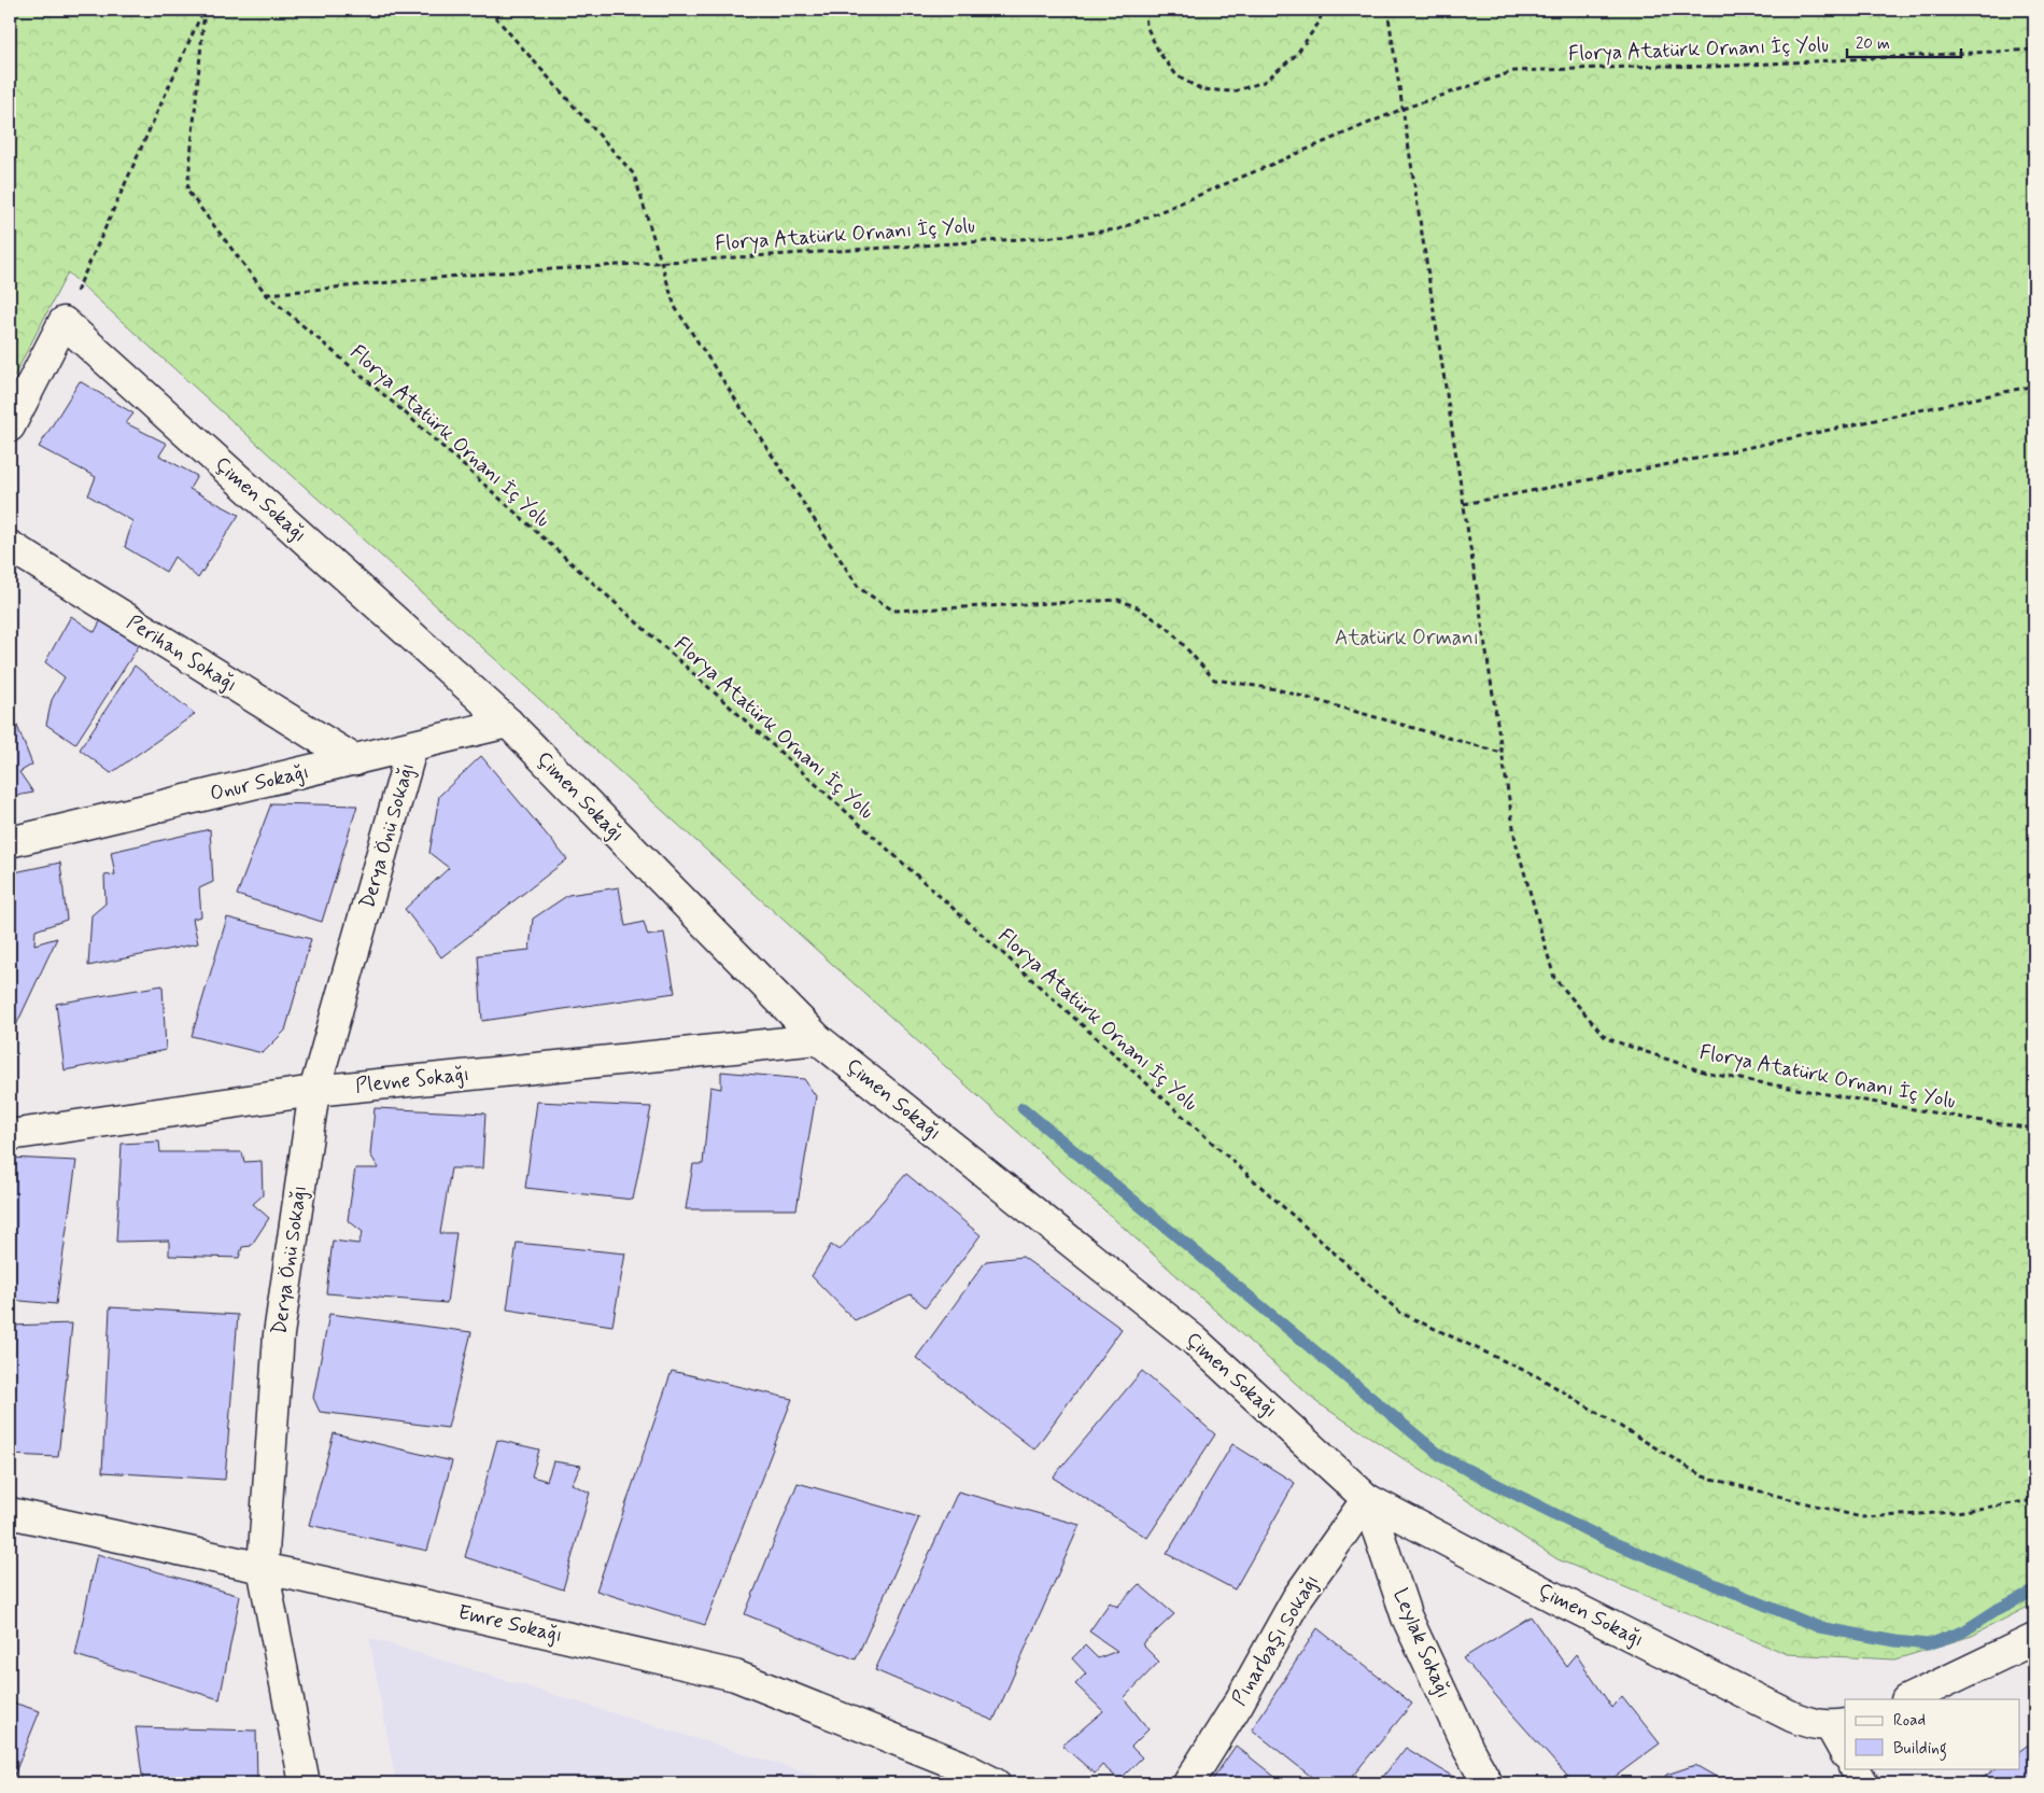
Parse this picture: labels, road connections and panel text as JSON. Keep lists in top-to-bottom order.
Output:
{
  "streets": {
    "street": [
      "Çimen Sokağı",
      "Perihan Sokağı",
      "Onur Sokağı",
      "Derya Önü Sokağı",
      "Plevne Sokağı",
      "Emre Sokağı",
      "Pınarbaşı Sokağı",
      "Leylak Sokağı"
    ],
    "path": ["Florya Atatürk Ornanı İç Yolu"]
  },
  "crossings": [
    ["Çimen Sokağı", "Onur Sokağı"],
    ["Çimen Sokağı", "Plevne Sokağı"],
    ["Çimen Sokağı", "Pınarbaşı Sokağı"],
    ["Çimen Sokağı", "Leylak Sokağı"],
    ["Perihan Sokağı", "Onur Sokağı"],
    ["Onur Sokağı", "Derya Önü Sokağı"],
    ["Derya Önü Sokağı", "Plevne Sokağı"],
    ["Derya Önü Sokağı", "Emre Sokağı"],
    ["Pınarbaşı Sokağı", "Leylak Sokağı"]
  ],
  "parks": ["Atatürk Ormanı"],
  "legend": ["Road", "Building"],
  "scale_bar": "20 m"
}
